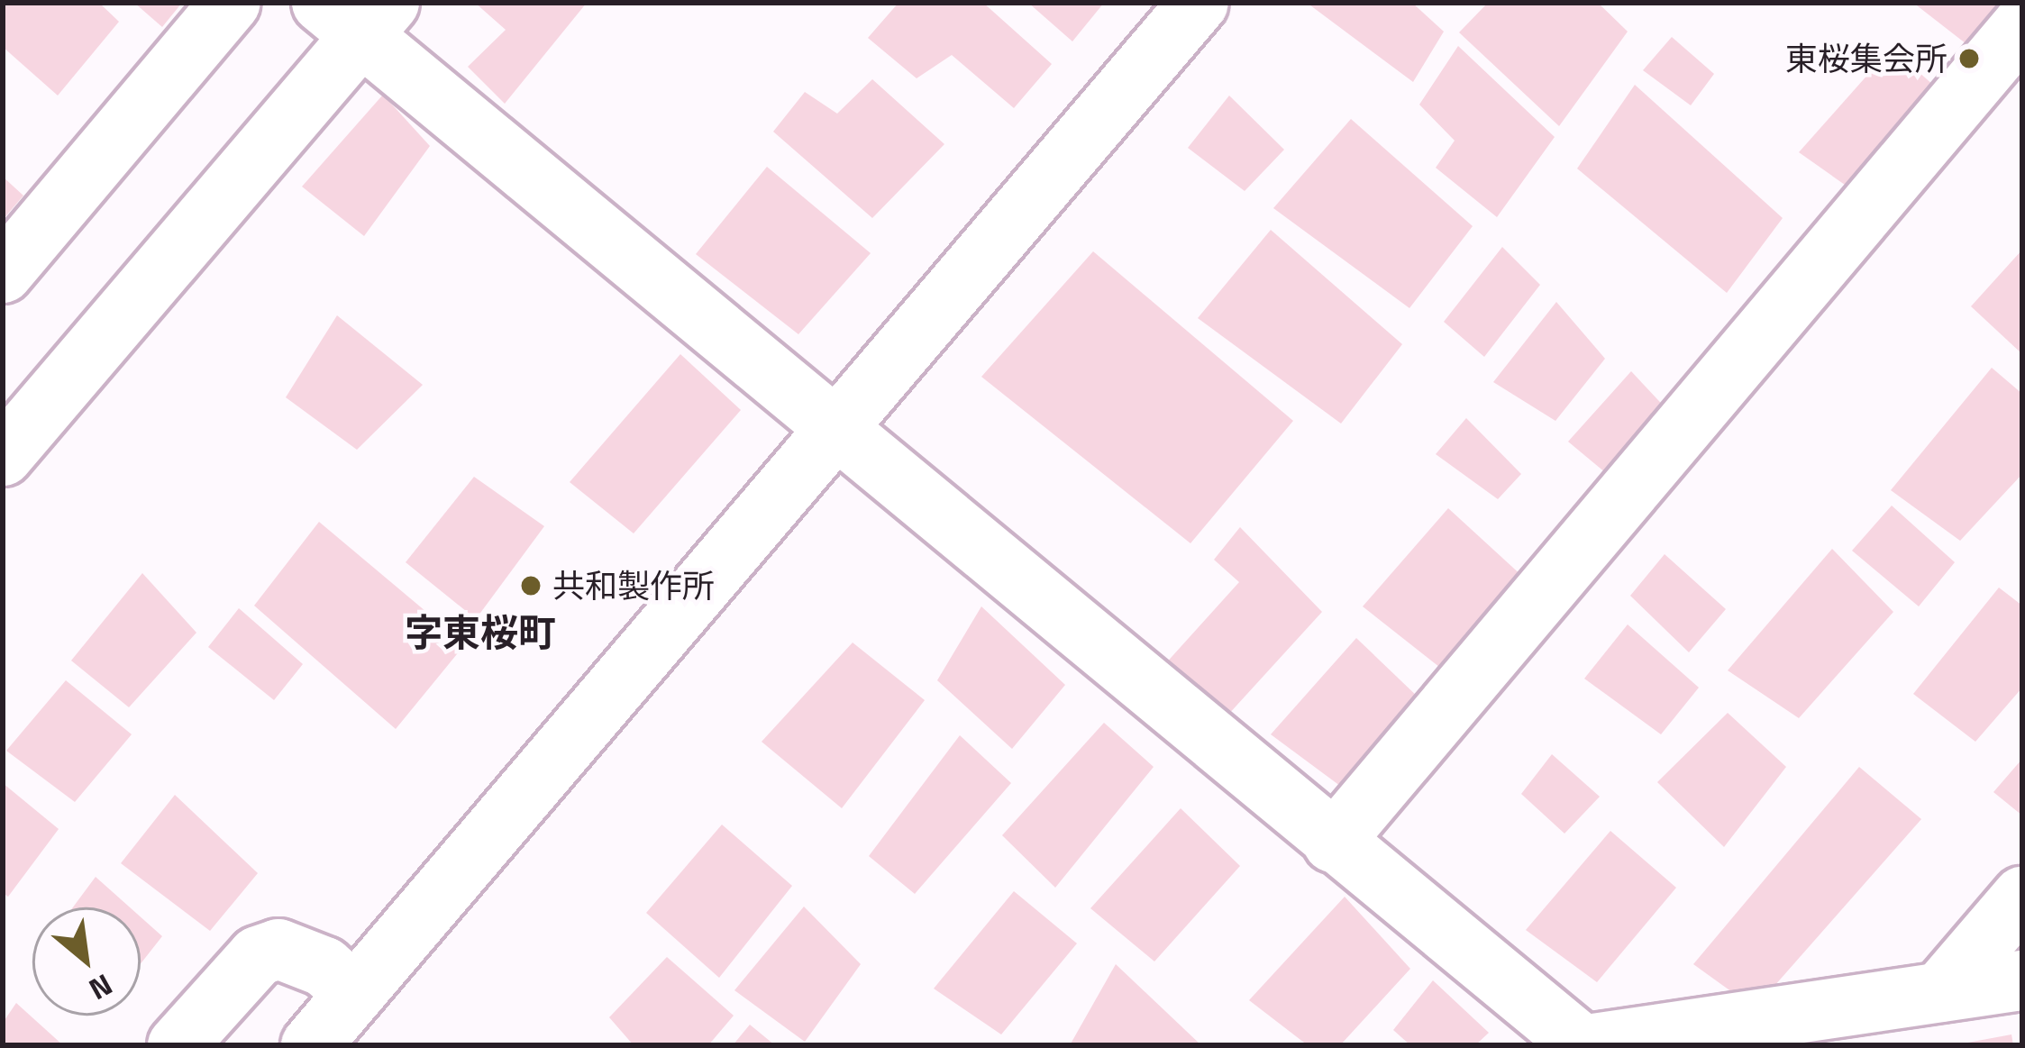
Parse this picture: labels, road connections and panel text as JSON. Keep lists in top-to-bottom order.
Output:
{
  "districts": ["字東桜町"],
  "places": ["東桜集会所", "共和製作所"],
  "north": "bottom right"
}
